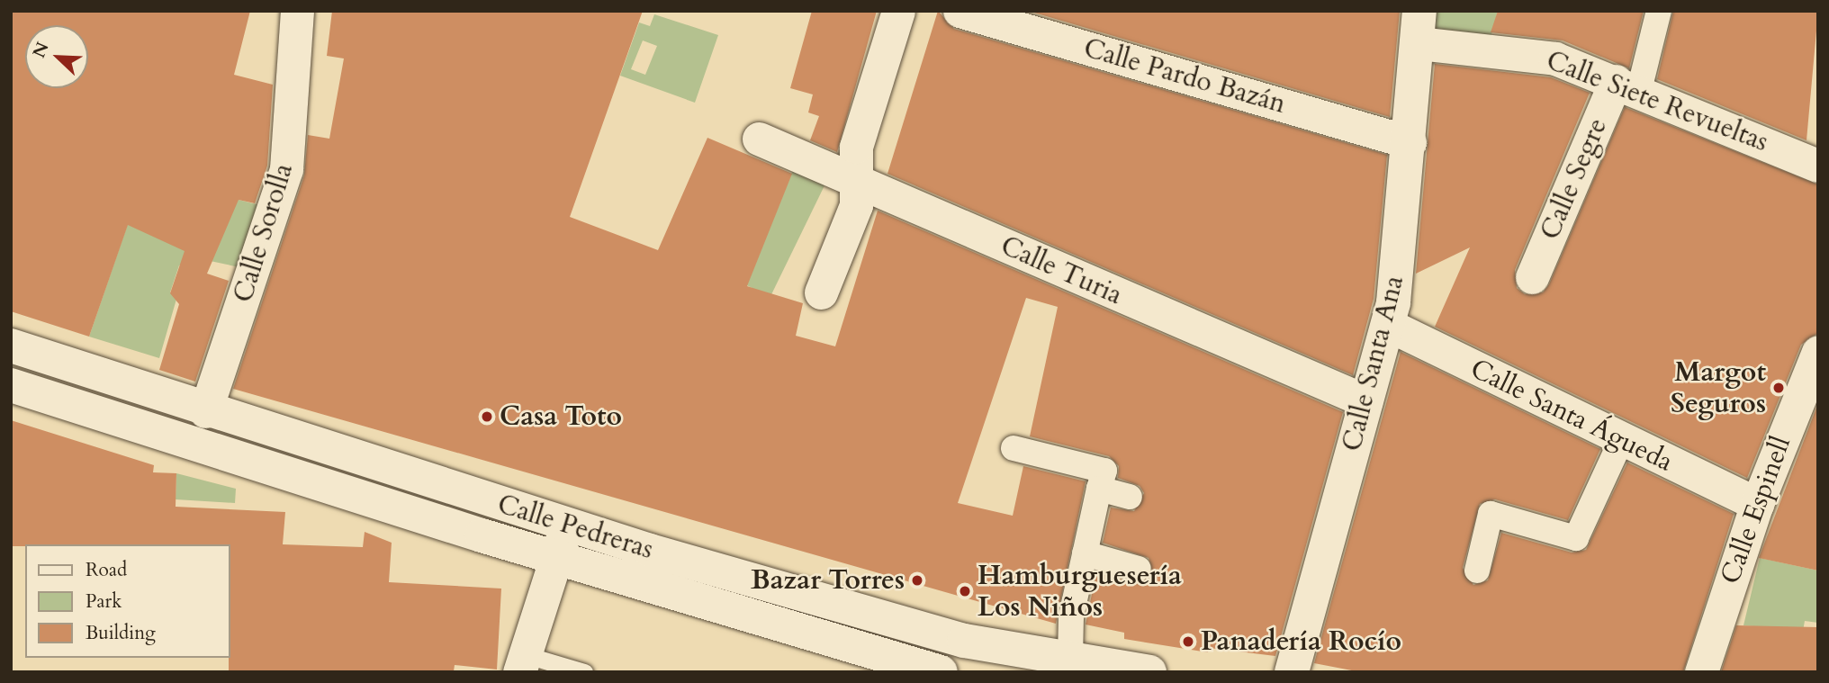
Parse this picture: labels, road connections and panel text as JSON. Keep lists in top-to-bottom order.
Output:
{
  "streets": {
    "main road": ["Calle Santa Ana", "Calle Pedreras"],
    "street": [
      "Calle Pardo Bazán",
      "Calle Siete Revueltas",
      "Calle Segre",
      "Calle Sorolla",
      "Calle Turia",
      "Calle Santa Águeda",
      "Calle Espinell"
    ]
  },
  "crossings": [
    ["Calle Pardo Bazán", "Calle Santa Ana"],
    ["Calle Siete Revueltas", "Calle Segre"],
    ["Calle Siete Revueltas", "Calle Santa Ana"],
    ["Calle Sorolla", "Calle Pedreras"],
    ["Calle Turia", "Calle Santa Ana"],
    ["Calle Santa Ana", "Calle Santa Águeda"],
    ["Calle Santa Águeda", "Calle Espinell"]
  ],
  "places": [
    "Margot Seguros",
    "Casa Toto",
    "Bazar Torres",
    "Hamburguesería Los Niños",
    "Panadería Rocío"
  ],
  "legend": ["Road", "Park", "Building"],
  "north": "top left"
}
